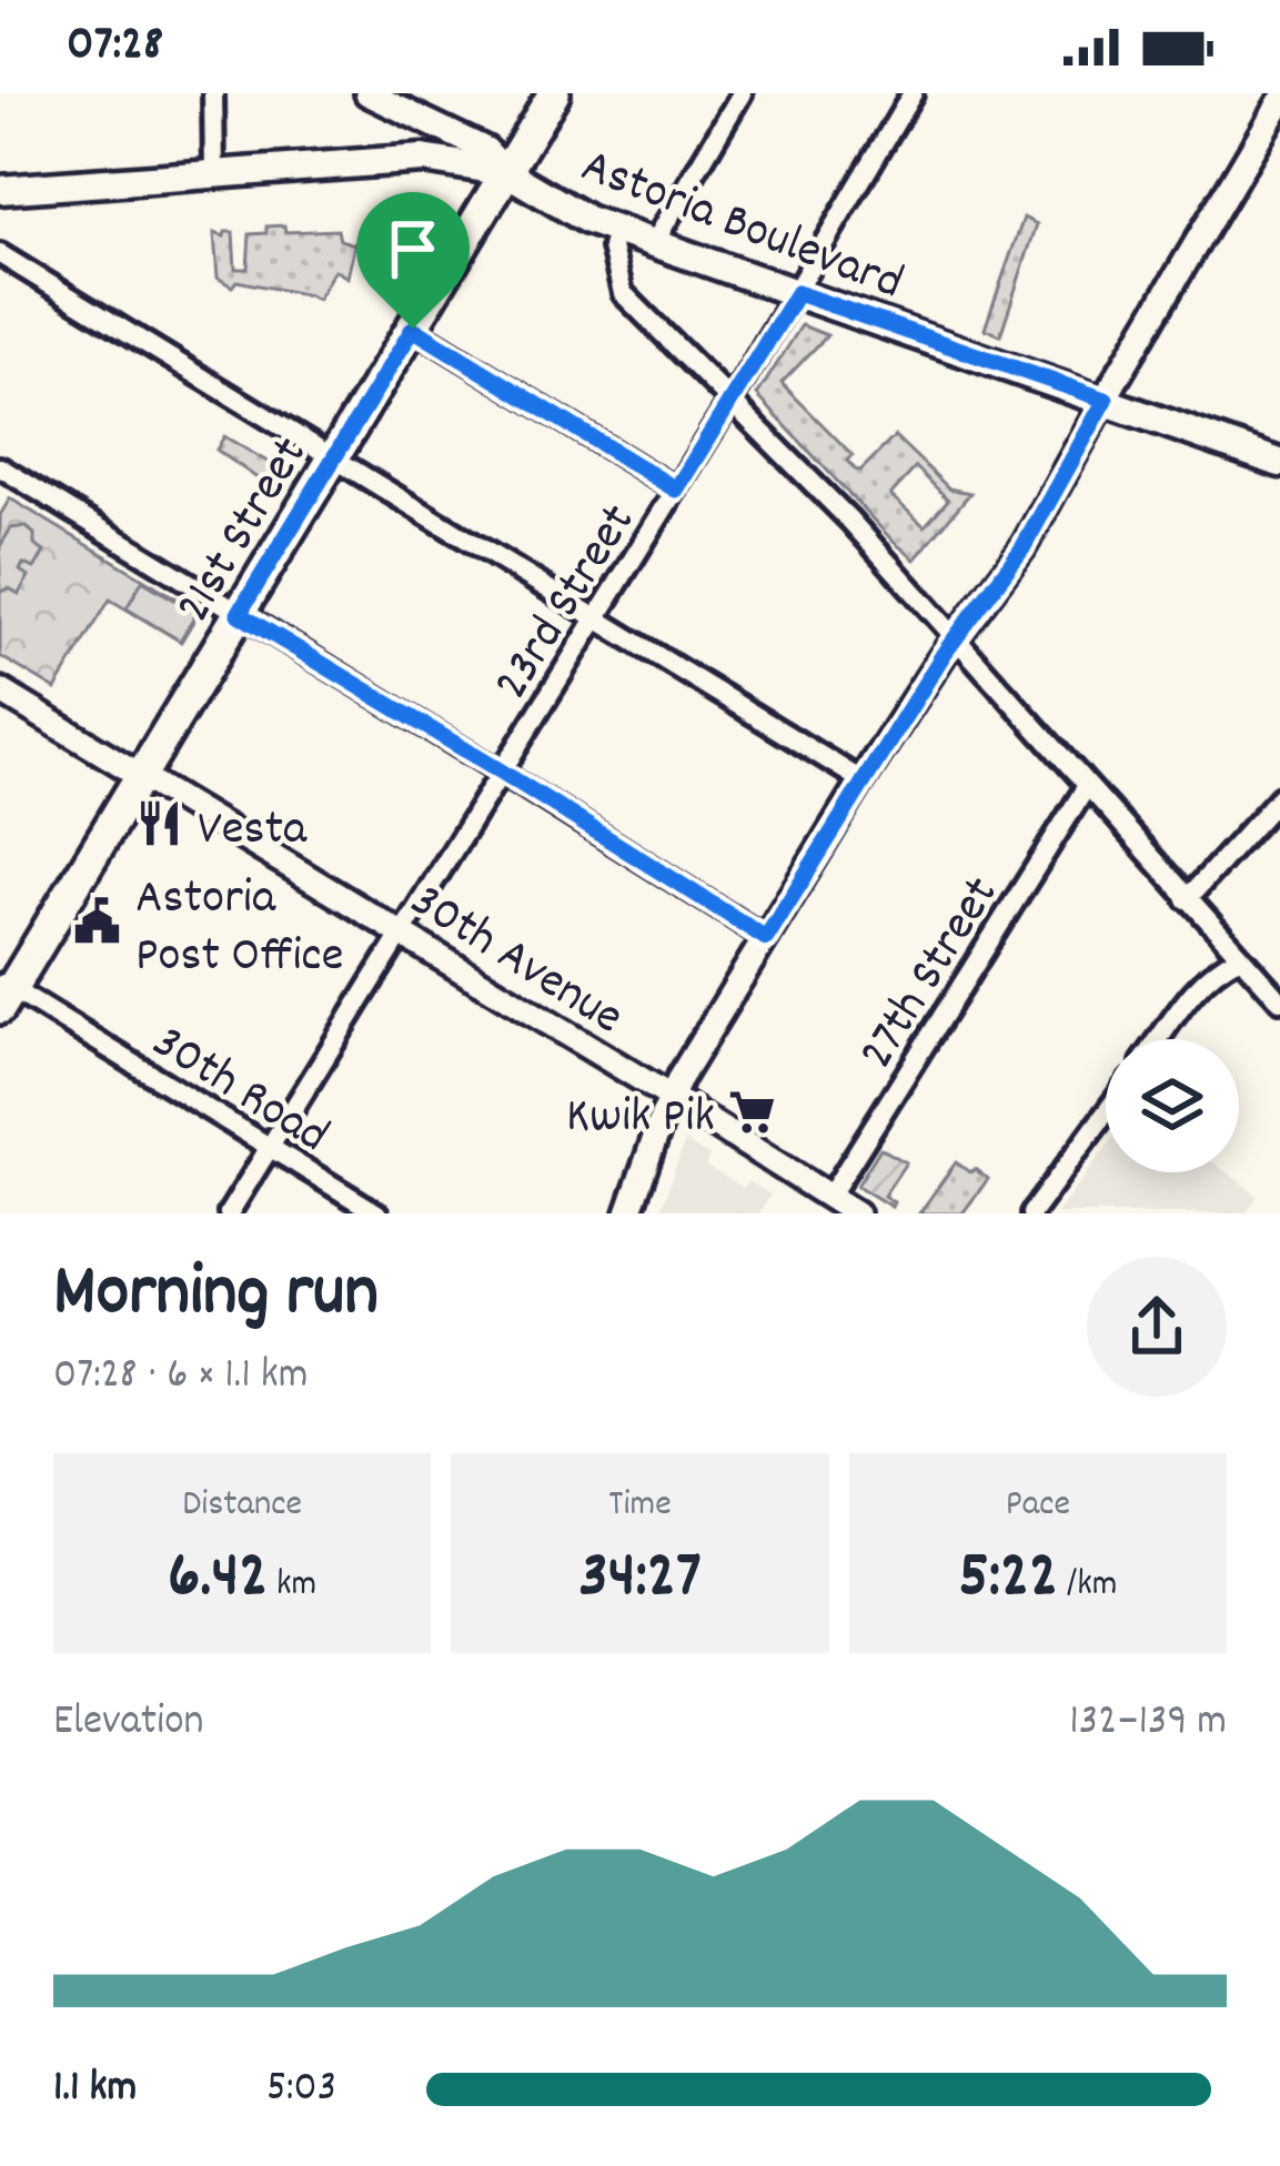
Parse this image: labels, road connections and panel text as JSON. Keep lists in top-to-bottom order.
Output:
{
  "streets": {
    "main road": ["Astoria Boulevard", "21st Street"],
    "street": [
      "23rd Street",
      "30th Avenue",
      "27th Street",
      "30th Road"
    ]
  },
  "crossings": [
    ["Astoria Boulevard", "21st Street"],
    ["Astoria Boulevard", "23rd Street"],
    ["21st Street", "30th Avenue"],
    ["21st Street", "30th Road"],
    ["23rd Street", "30th Avenue"],
    ["23rd Street", "30th Road"],
    ["30th Avenue", "27th Street"]
  ],
  "places": {
    "restaurant": ["Vesta"],
    "public building": ["Astoria Post Office"],
    "supermarket": ["Kwik Pik"]
  },
  "page": {
    "status": "07:28",
    "heading": ["Morning run", "07:28 · 6 × 1.1 km"],
    "stats": [
      ["Distance", "6.42 km"],
      ["Time", "34:27"],
      ["Pace", "5:22 /km"]
    ],
    "chart": ["Elevation", "132–139 m"],
    "list": [
      {
        "name": "1.1 km",
        "note": "5:03"
      }
    ]
  }
}
